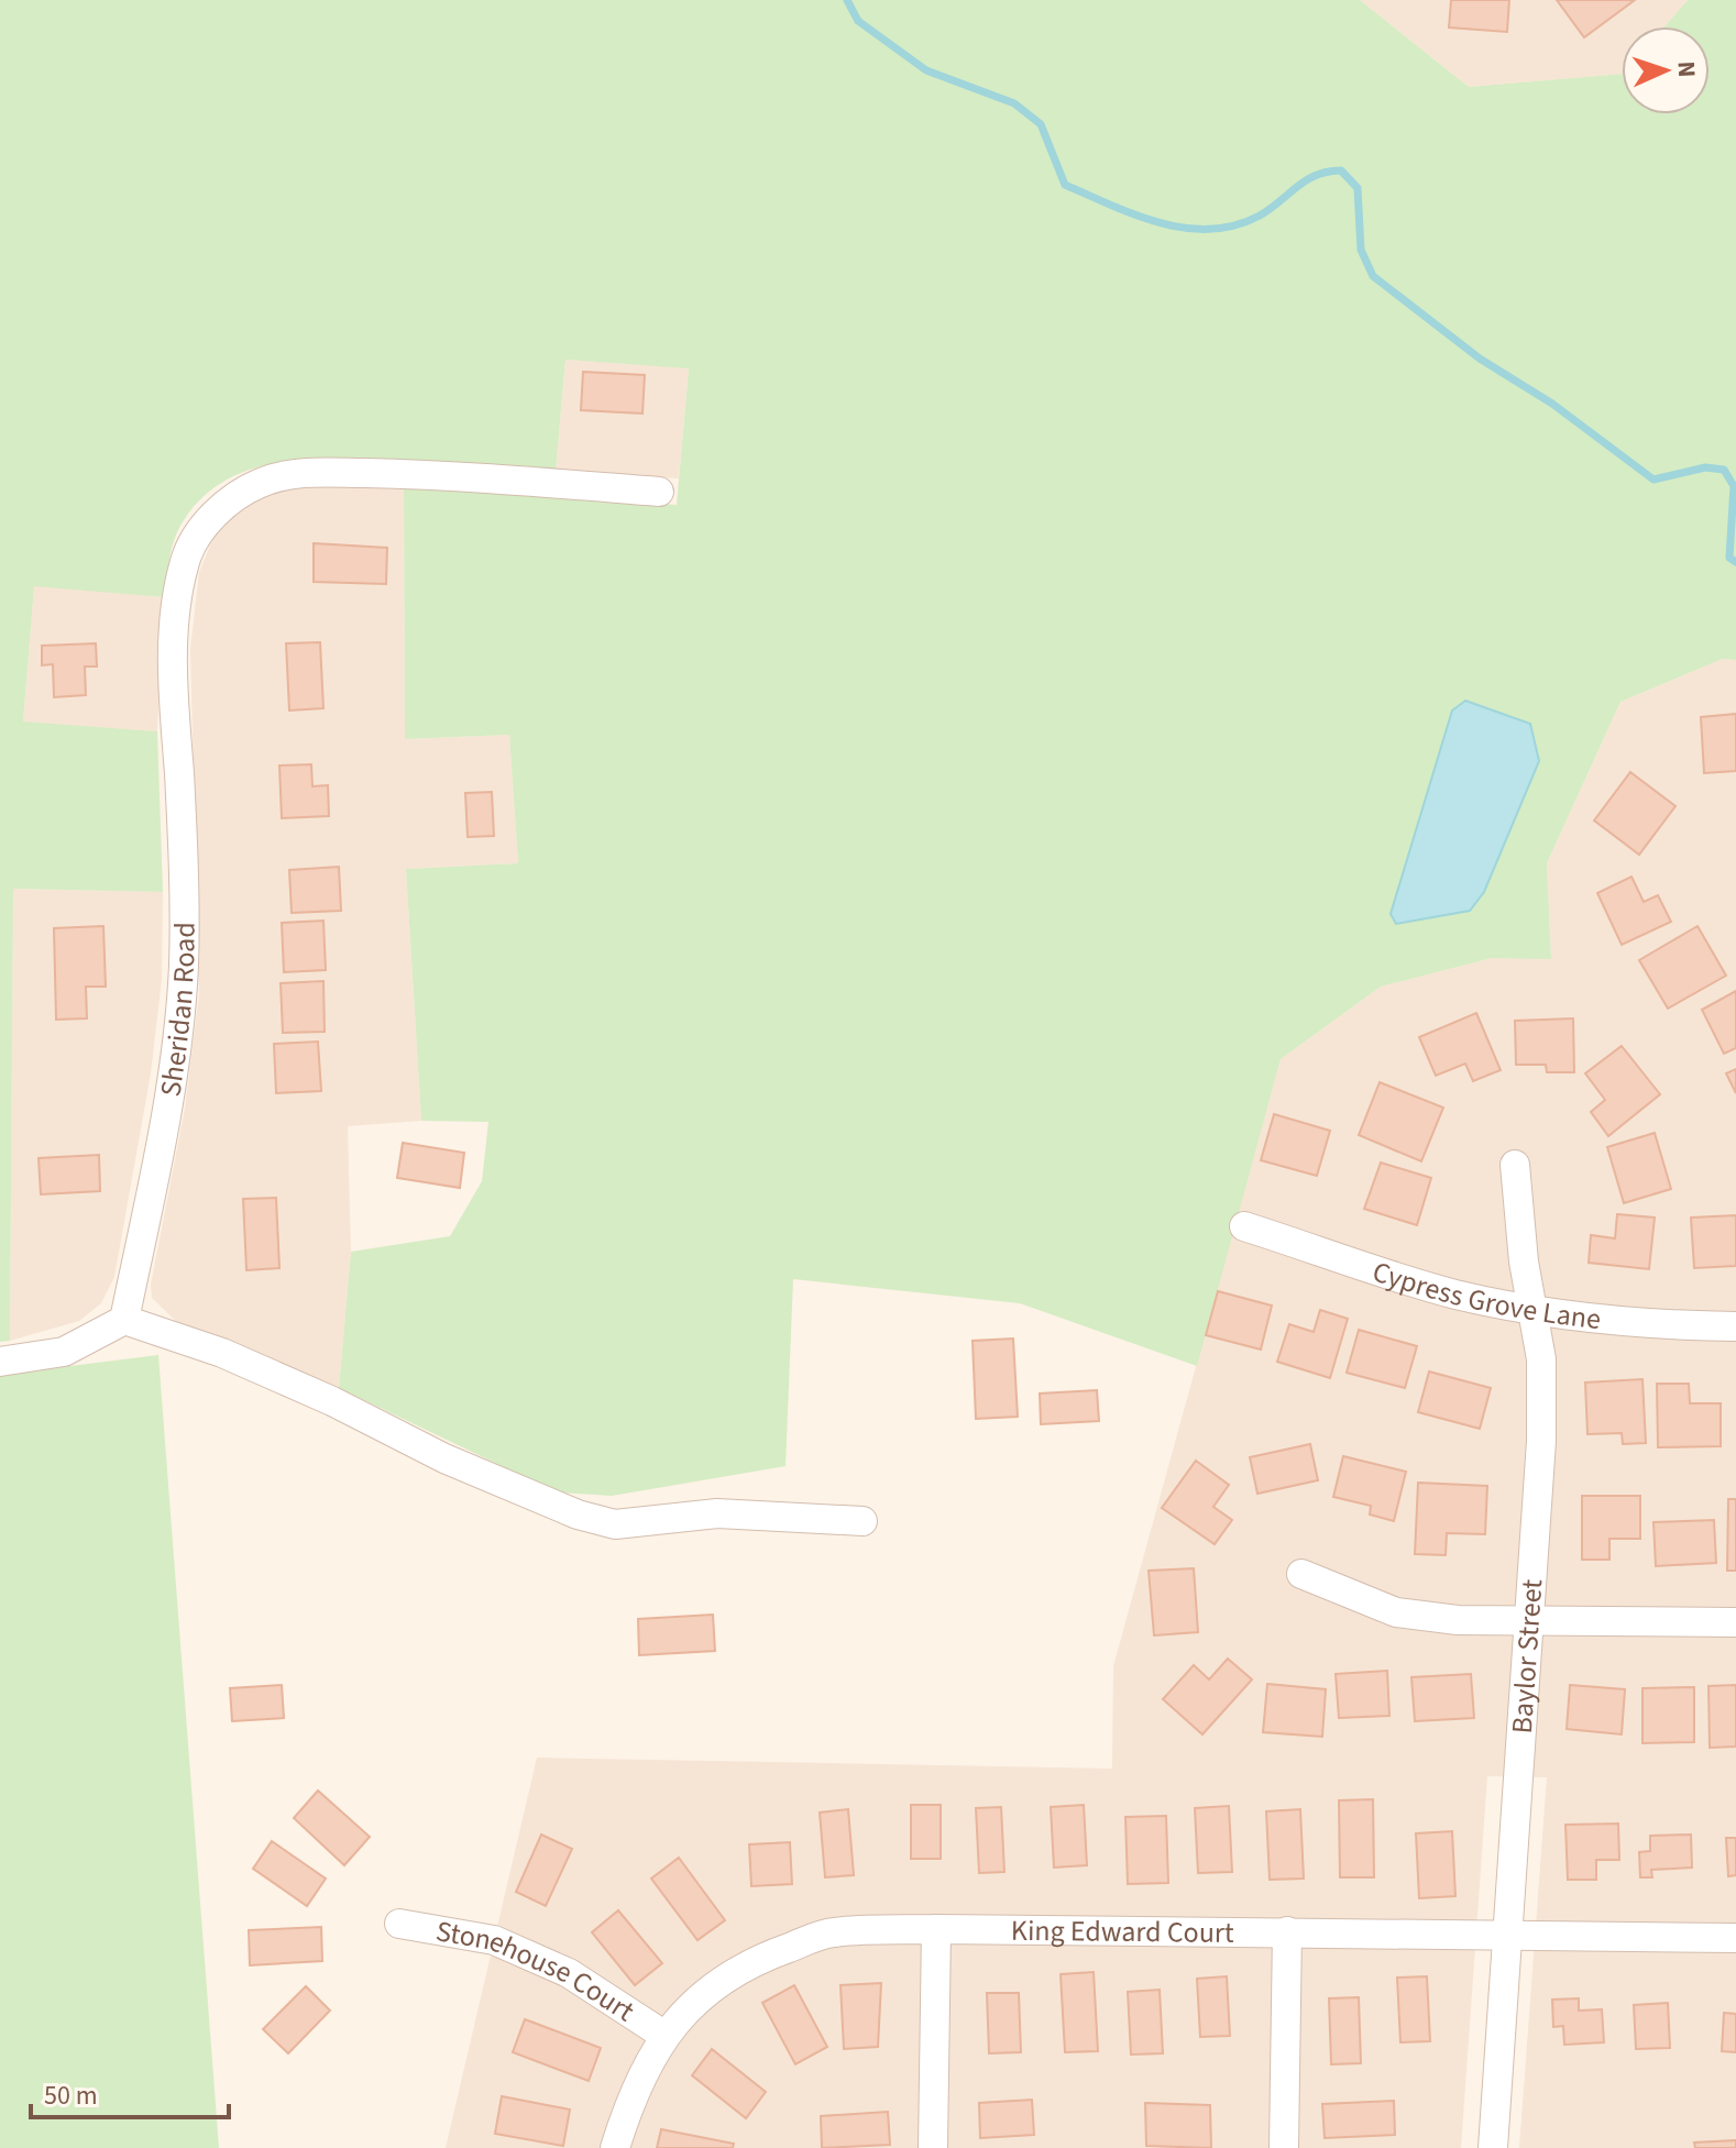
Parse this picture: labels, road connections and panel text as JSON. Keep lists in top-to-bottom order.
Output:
{
  "streets": {
    "street": [
      "Sheridan Road",
      "Cypress Grove Lane",
      "Baylor Street",
      "King Edward Court",
      "Stonehouse Court"
    ]
  },
  "crossings": [
    ["Cypress Grove Lane", "Baylor Street"],
    ["Baylor Street", "King Edward Court"],
    ["King Edward Court", "Stonehouse Court"]
  ],
  "scale_bar": "50 m",
  "north": "right"
}
